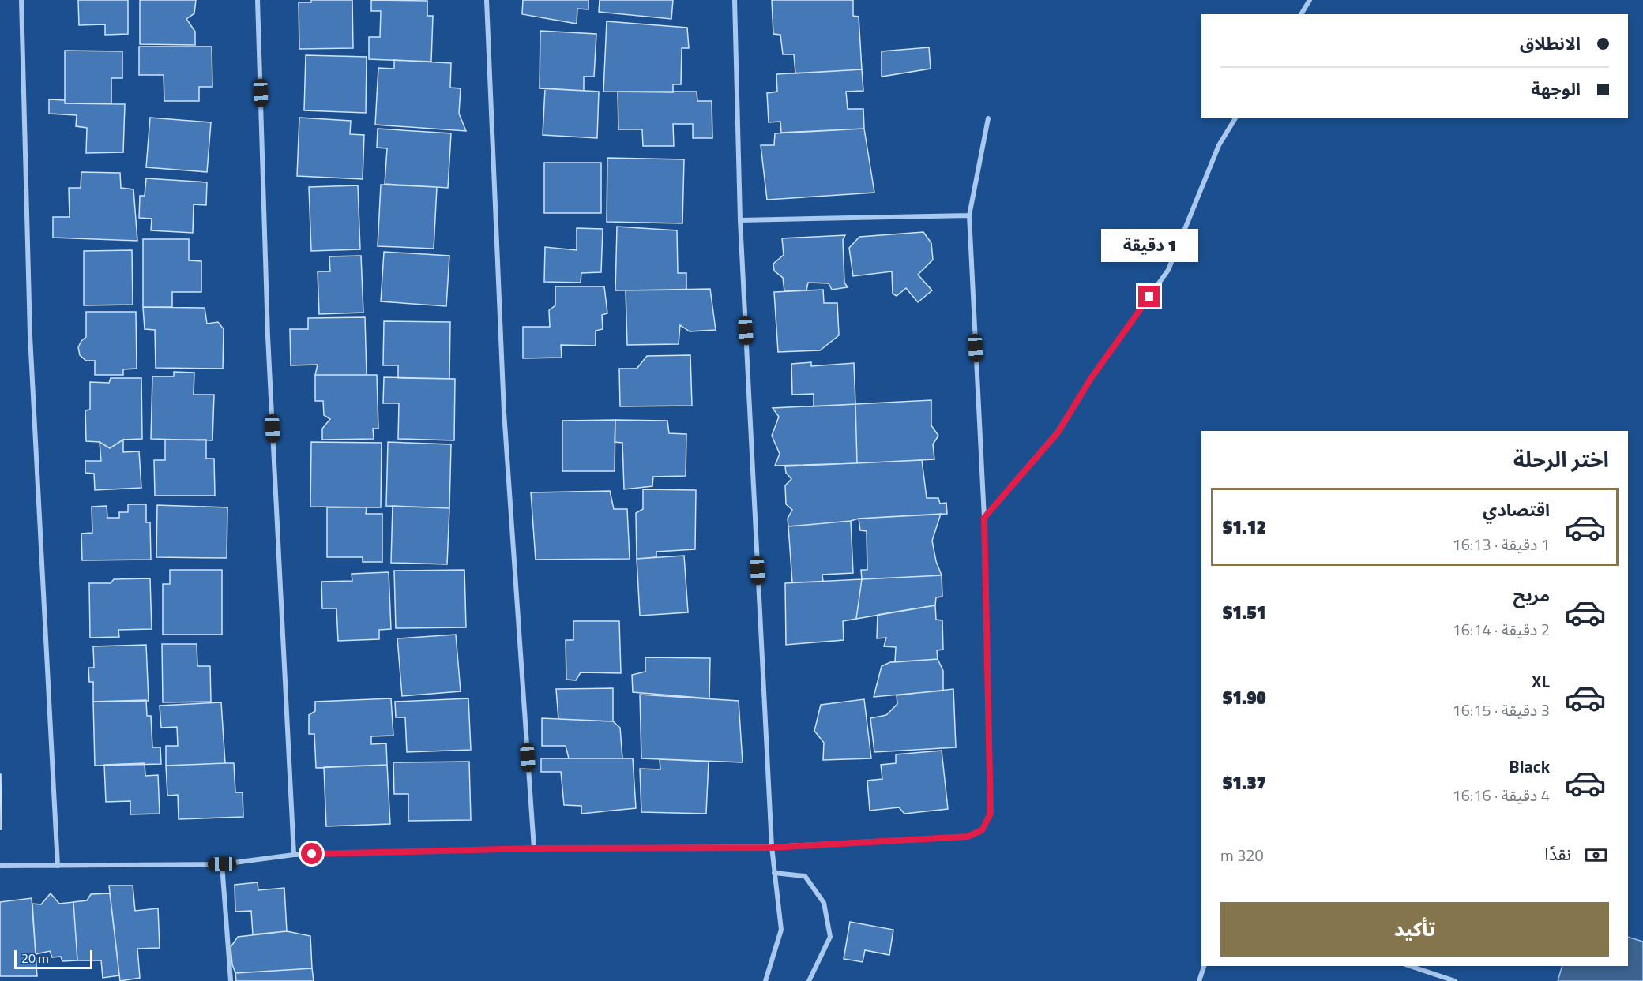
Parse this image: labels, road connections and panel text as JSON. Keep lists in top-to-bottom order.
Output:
{
  "scale_bar": "20 m",
  "page": {
    "banner": ["الانطلاق", "الوجهة"],
    "bubble": "1 دقيقة",
    "heading": "اختر الرحلة",
    "list": [
      {
        "name": "اقتصادي",
        "note": "1 دقيقة · 16:13",
        "value": "$1.12"
      },
      {
        "name": "مريح",
        "note": "2 دقيقة · 16:14",
        "value": "$1.51"
      },
      {
        "name": "XL",
        "note": "3 دقيقة · 16:15",
        "value": "$1.90"
      },
      {
        "name": "Black",
        "note": "4 دقيقة · 16:16",
        "value": "$1.37"
      }
    ],
    "pay": ["نقدًا", "320 m"],
    "buttons": "تأكيد",
    "scale": "20 m"
  }
}
